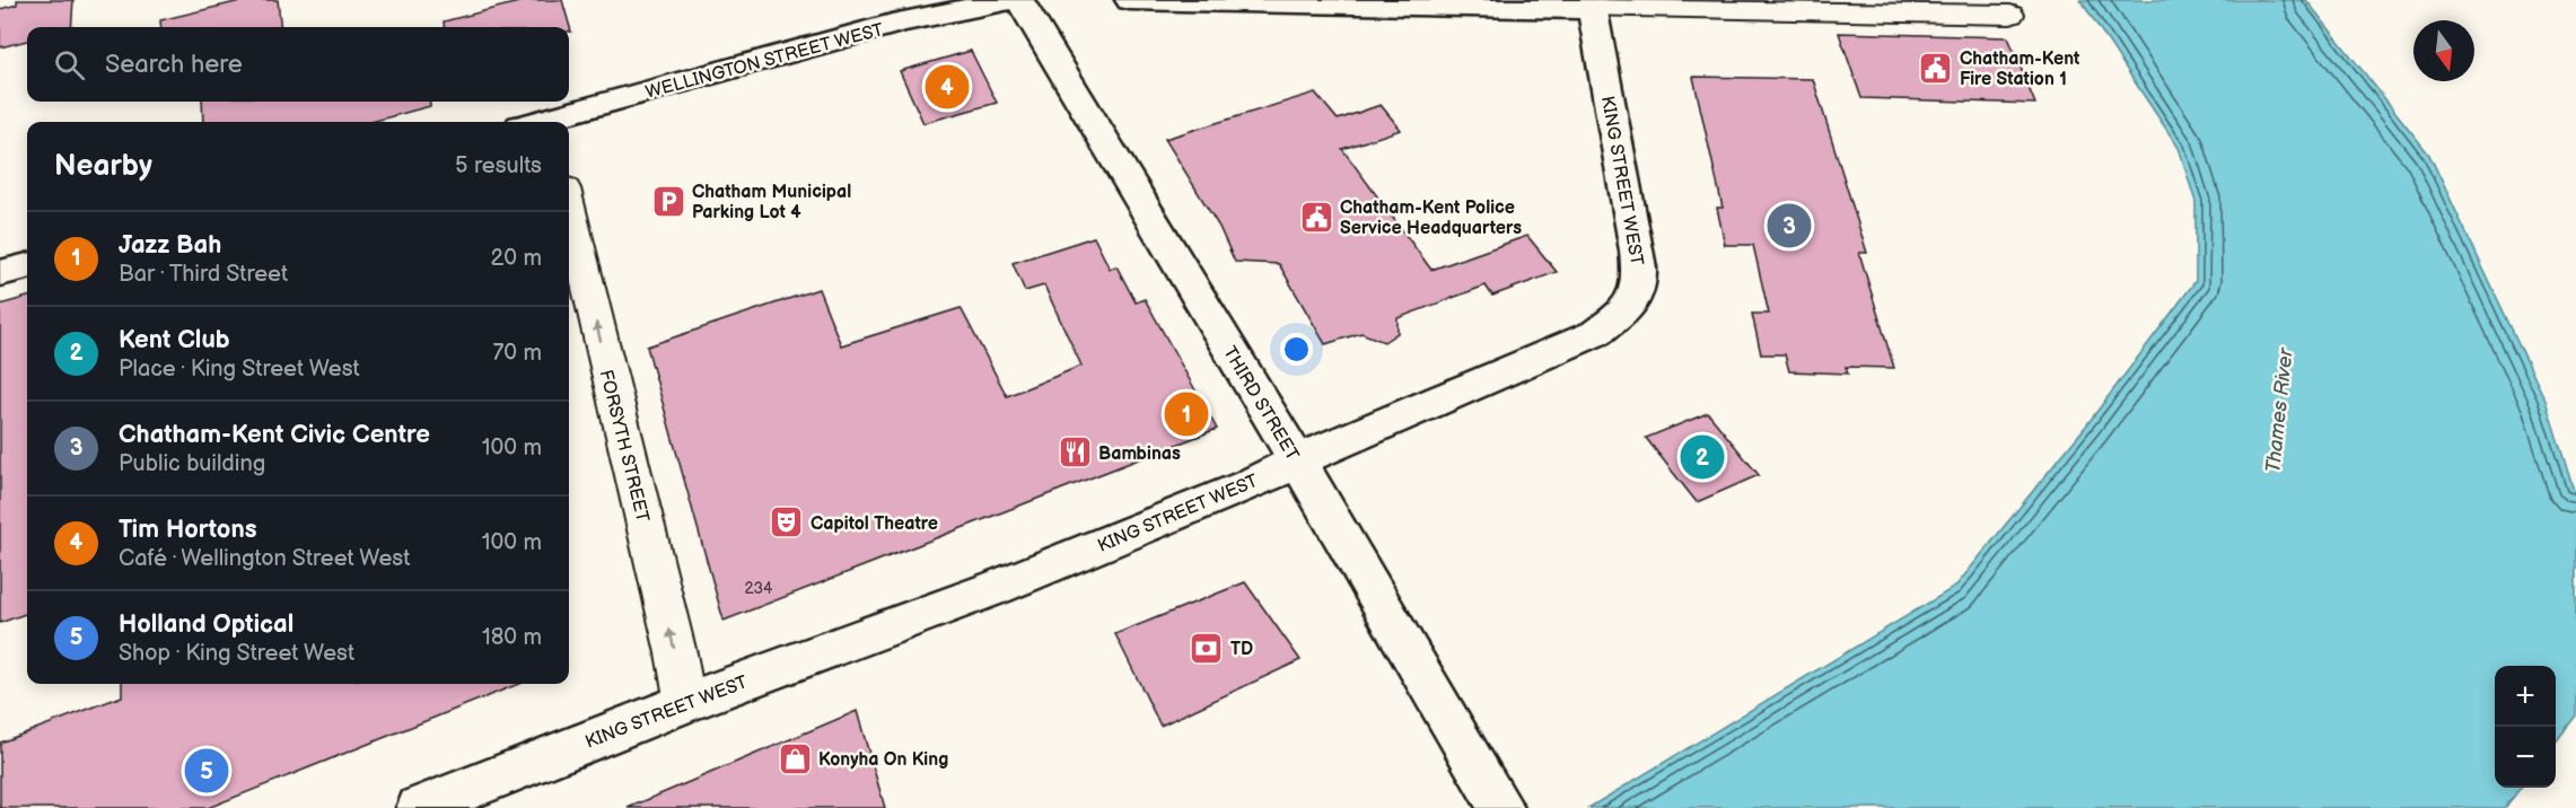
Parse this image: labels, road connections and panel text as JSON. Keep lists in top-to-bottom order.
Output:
{
  "streets": {
    "street": [
      "WELLINGTON STREET WEST",
      "KING STREET WEST",
      "THIRD STREET",
      "FORSYTH STREET"
    ]
  },
  "crossings": [
    ["KING STREET WEST", "THIRD STREET"],
    ["KING STREET WEST", "FORSYTH STREET"]
  ],
  "one_way": ["FORSYTH STREET"],
  "water": ["Thames River"],
  "places": {
    "public building": ["Chatham-Kent Fire Station 1", "Chatham-Kent Police Service Headquarters"],
    "parking": ["Chatham Municipal Parking Lot 4"],
    "restaurant": ["Bambinas"],
    "theatre": ["Capitol Theatre"],
    "bank": ["TD"],
    "shop": ["Konyha On King"]
  },
  "house_numbers": ["234"],
  "north": "bottom",
  "page": {
    "search": "Search here",
    "pins": [
      "4",
      "3",
      "1",
      "2",
      "5"
    ],
    "heading": ["Nearby", "5 results"],
    "list": [
      {
        "mark": "1",
        "name": "Jazz Bah",
        "note": "Bar · Third Street",
        "value": "20 m"
      },
      {
        "mark": "2",
        "name": "Kent Club",
        "note": "Place · King Street West",
        "value": "70 m"
      },
      {
        "mark": "3",
        "name": "Chatham-Kent Civic Centre",
        "note": "Public building",
        "value": "100 m"
      },
      {
        "mark": "4",
        "name": "Tim Hortons",
        "note": "Café · Wellington Street West",
        "value": "100 m"
      },
      {
        "mark": "5",
        "name": "Holland Optical",
        "note": "Shop · King Street West",
        "value": "180 m"
      }
    ],
    "map_buttons": ["+", "−"]
  }
}
